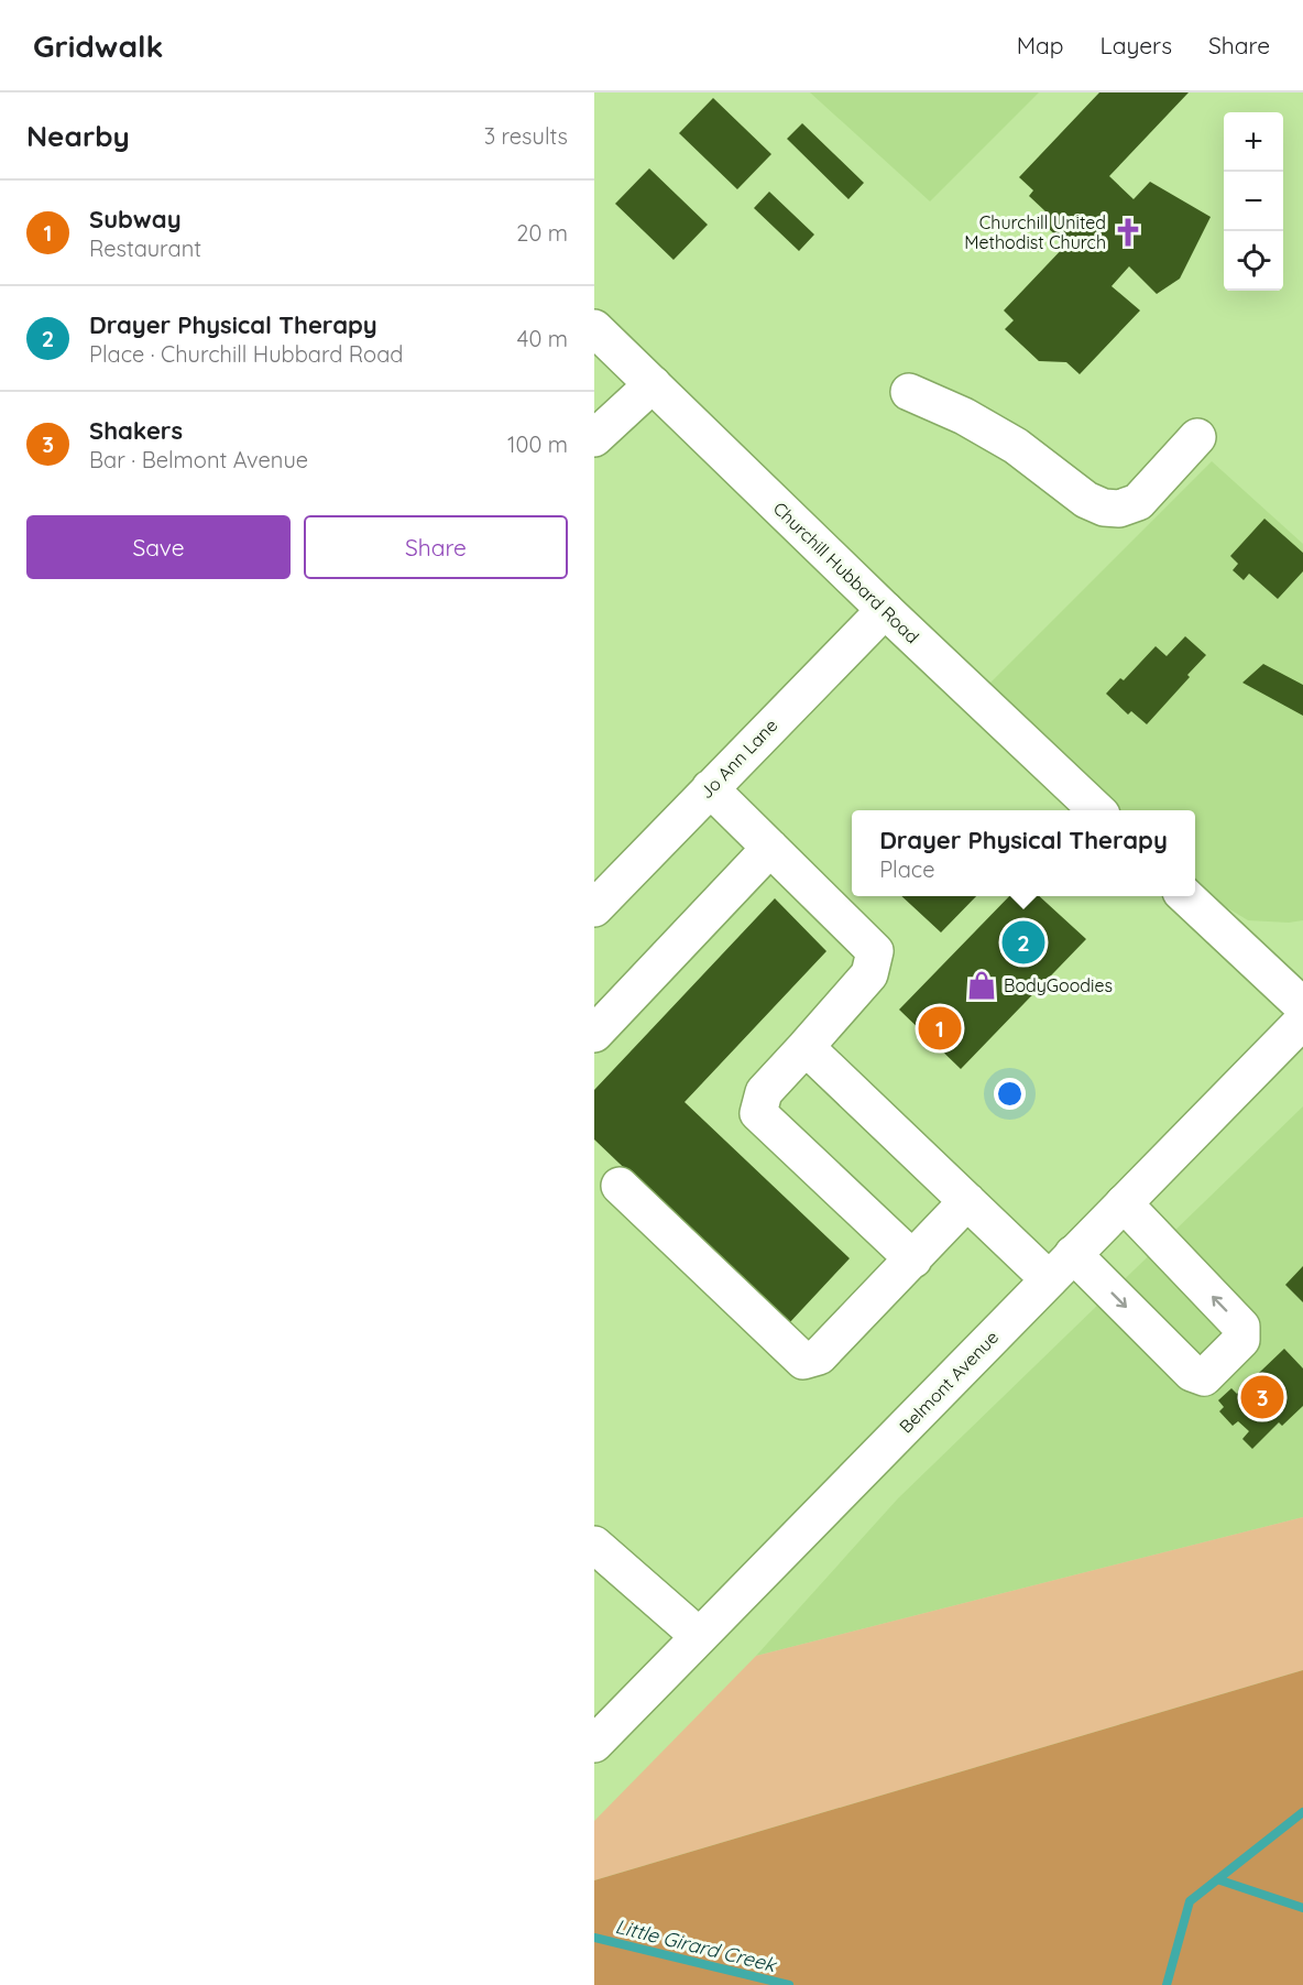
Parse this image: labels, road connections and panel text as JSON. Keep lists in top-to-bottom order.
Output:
{
  "streets": {
    "main road": ["Churchill Hubbard Road", "Jo Ann Lane", "Belmont Avenue"]
  },
  "crossings": [
    ["Churchill Hubbard Road", "Jo Ann Lane"]
  ],
  "water": ["Little Girard Creek"],
  "places": {
    "church": ["Churchill United Methodist Church"],
    "shop": ["BodyGoodies"]
  },
  "page": {
    "header": "Gridwalk",
    "nav": ["Map", "Layers", "Share"],
    "heading": ["Nearby", "3 results"],
    "map_buttons": ["+", "−"],
    "list": [
      {
        "mark": "1",
        "name": "Subway",
        "note": "Restaurant",
        "value": "20 m"
      },
      {
        "mark": "2",
        "name": "Drayer Physical Therapy",
        "note": "Place · Churchill Hubbard Road",
        "value": "40 m"
      },
      {
        "mark": "3",
        "name": "Shakers",
        "note": "Bar · Belmont Avenue",
        "value": "100 m"
      }
    ],
    "buttons": ["Save", "Share"],
    "popup": ["Drayer Physical Therapy", "Place"],
    "pins": ["2", "1", "3"]
  }
}
